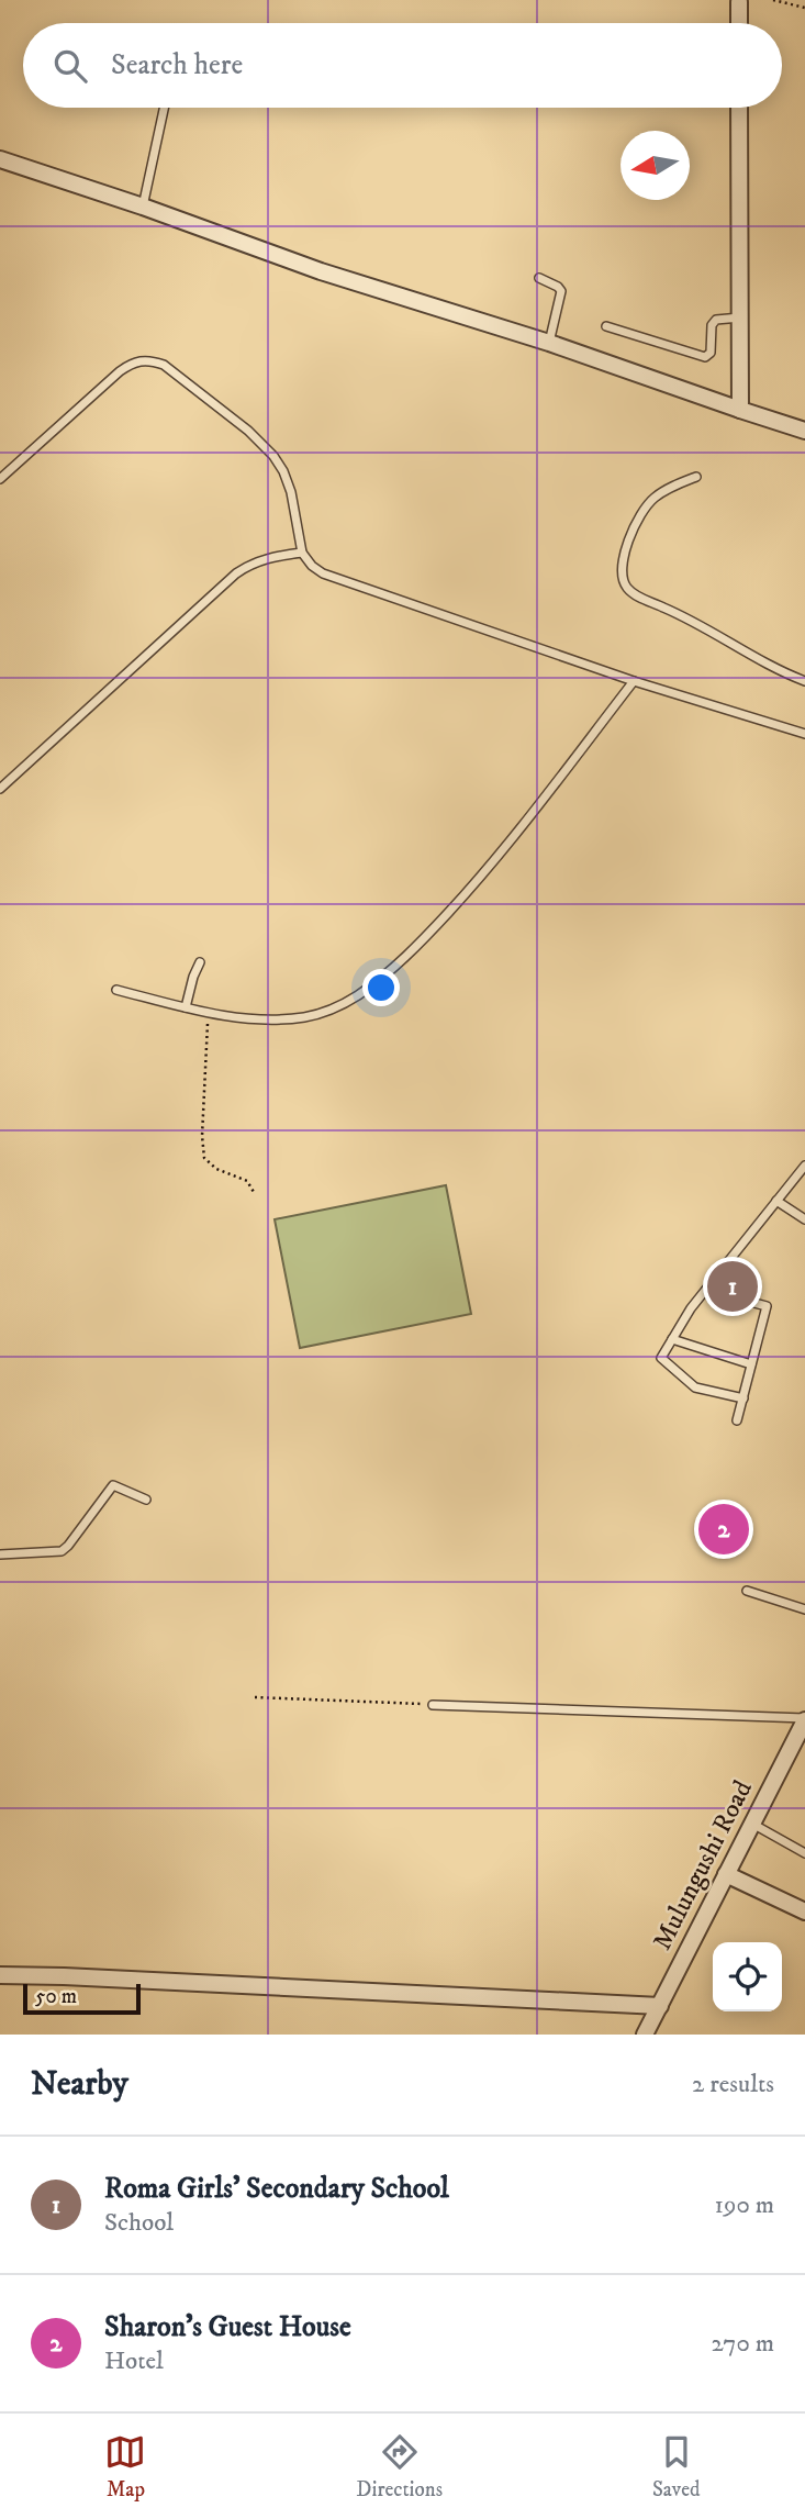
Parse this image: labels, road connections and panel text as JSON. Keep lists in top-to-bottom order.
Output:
{
  "streets": {
    "street": ["Mulungushi Road"]
  },
  "scale_bar": "50 m",
  "north": "left",
  "page": {
    "search": "Search here",
    "pins": ["1", "2"],
    "scale": "50 m",
    "heading": ["Nearby", "2 results"],
    "list": [
      {
        "mark": "1",
        "name": "Roma Girls' Secondary School",
        "note": "School",
        "value": "190 m"
      },
      {
        "mark": "2",
        "name": "Sharon's Guest House",
        "note": "Hotel",
        "value": "270 m"
      }
    ],
    "nav": ["Map", "Directions", "Saved"]
  }
}
